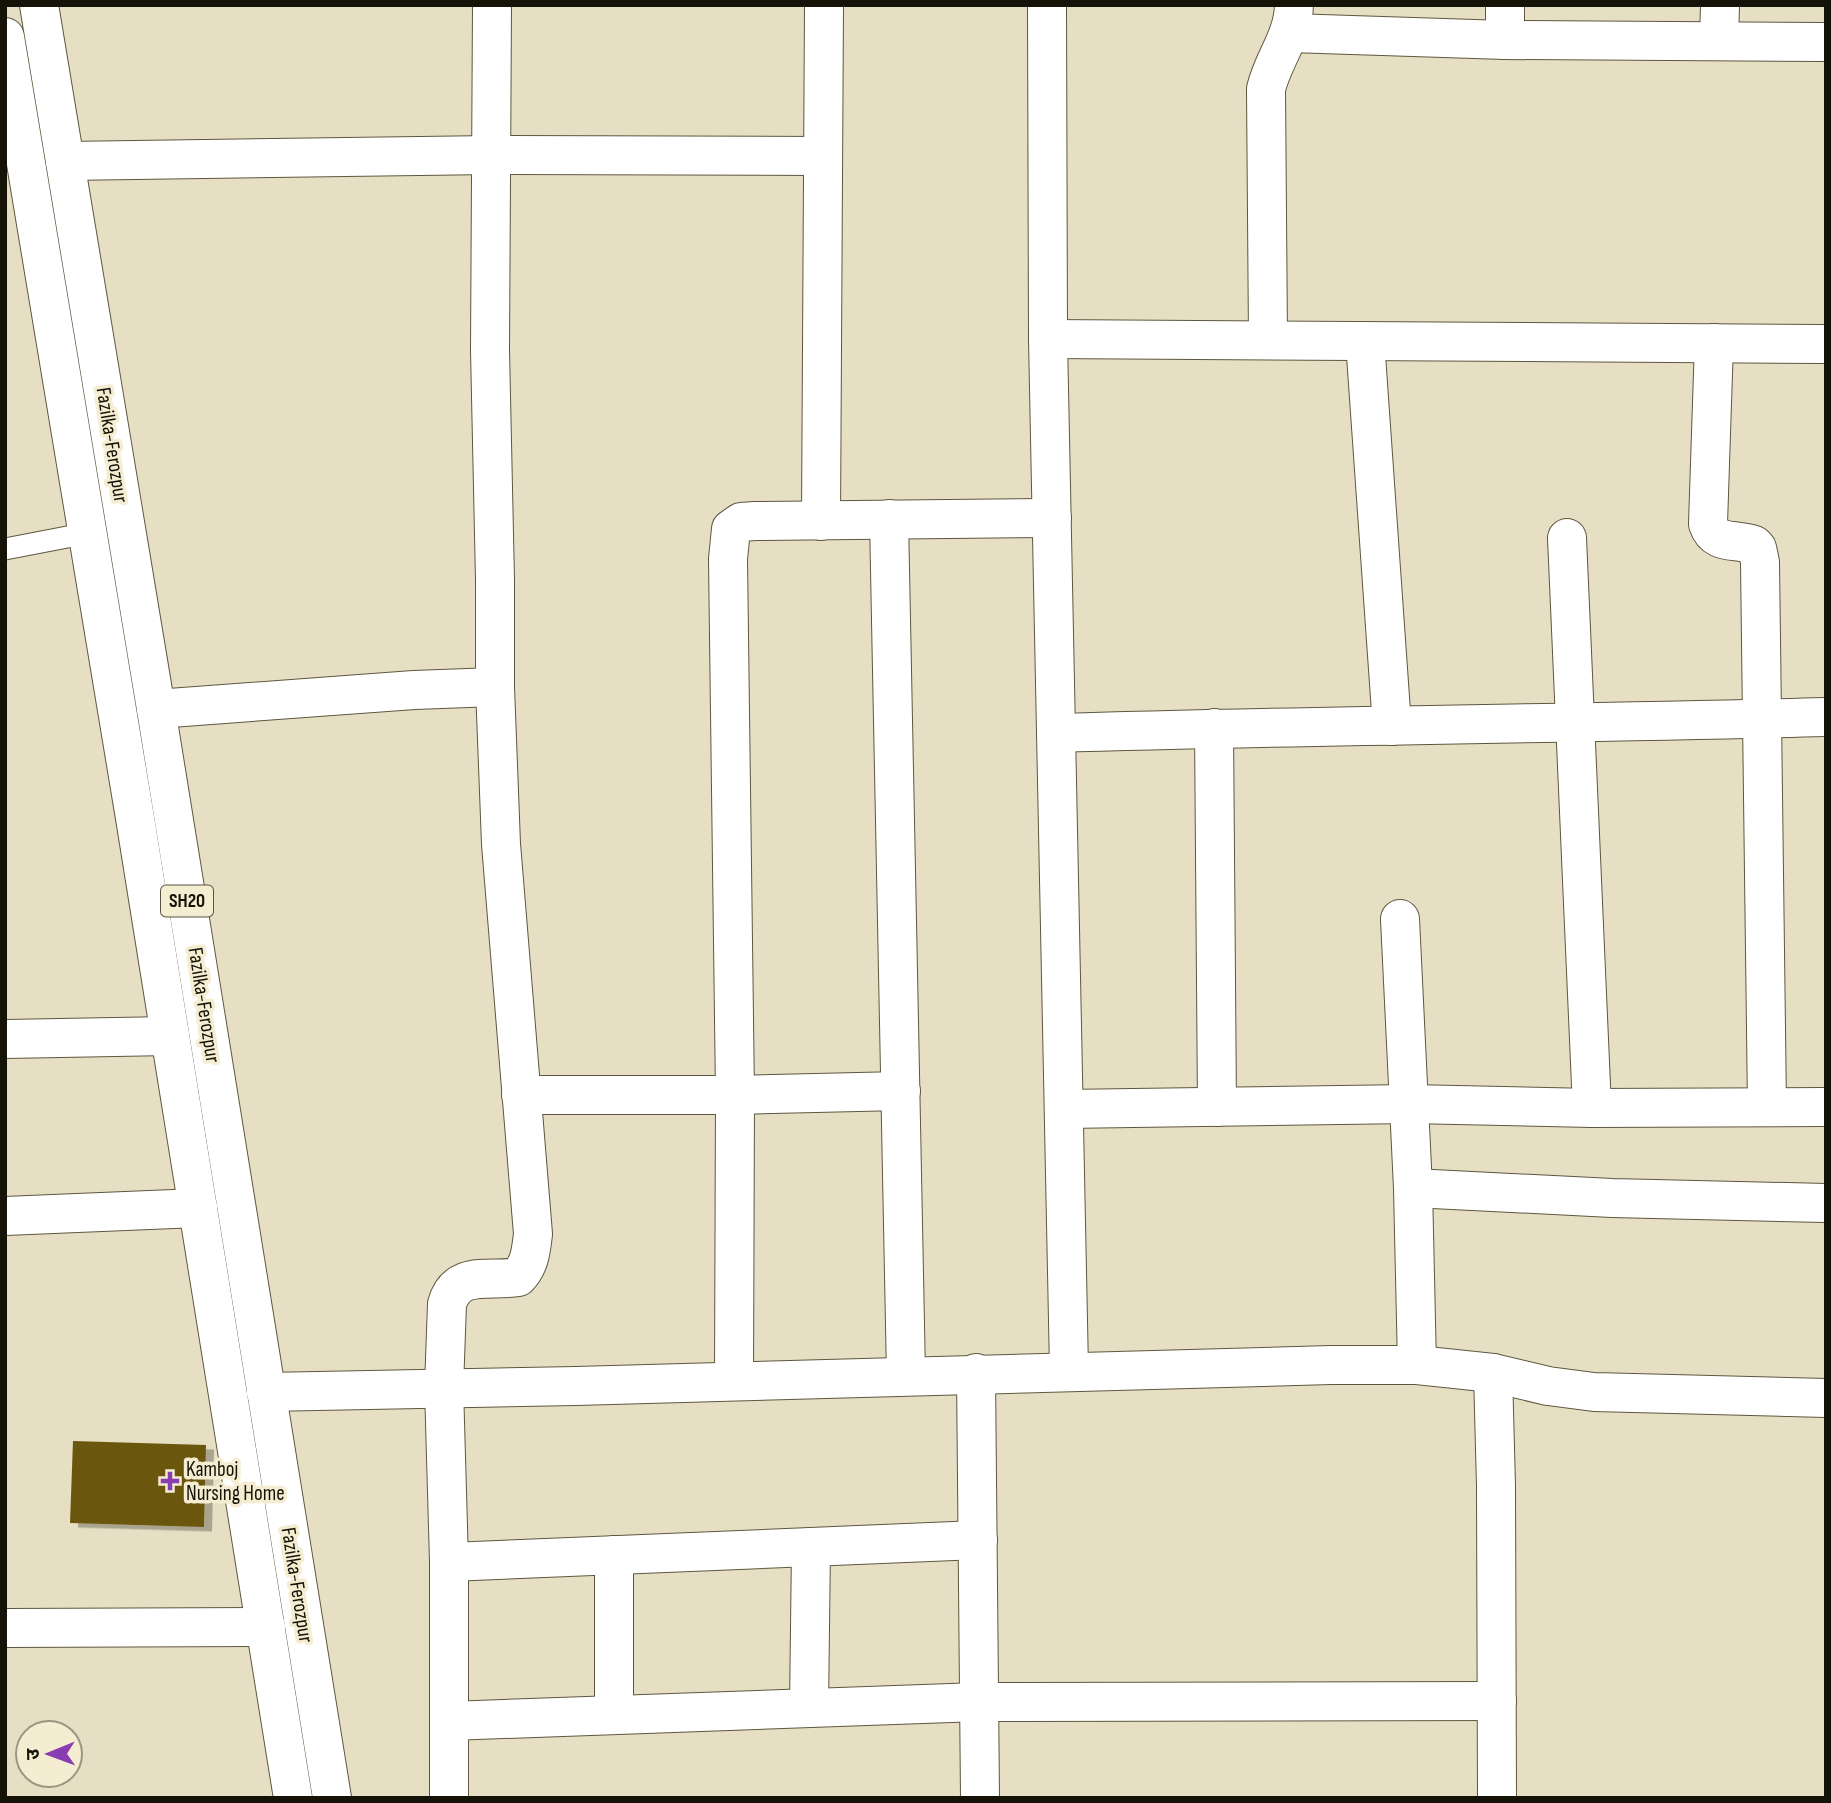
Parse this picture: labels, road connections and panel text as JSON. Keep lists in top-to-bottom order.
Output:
{
  "streets": {
    "street": ["Fazilka-Ferozpur", "SH20"]
  },
  "places": {
    "health": ["Kamboj Nursing Home"]
  },
  "north": "left"
}
